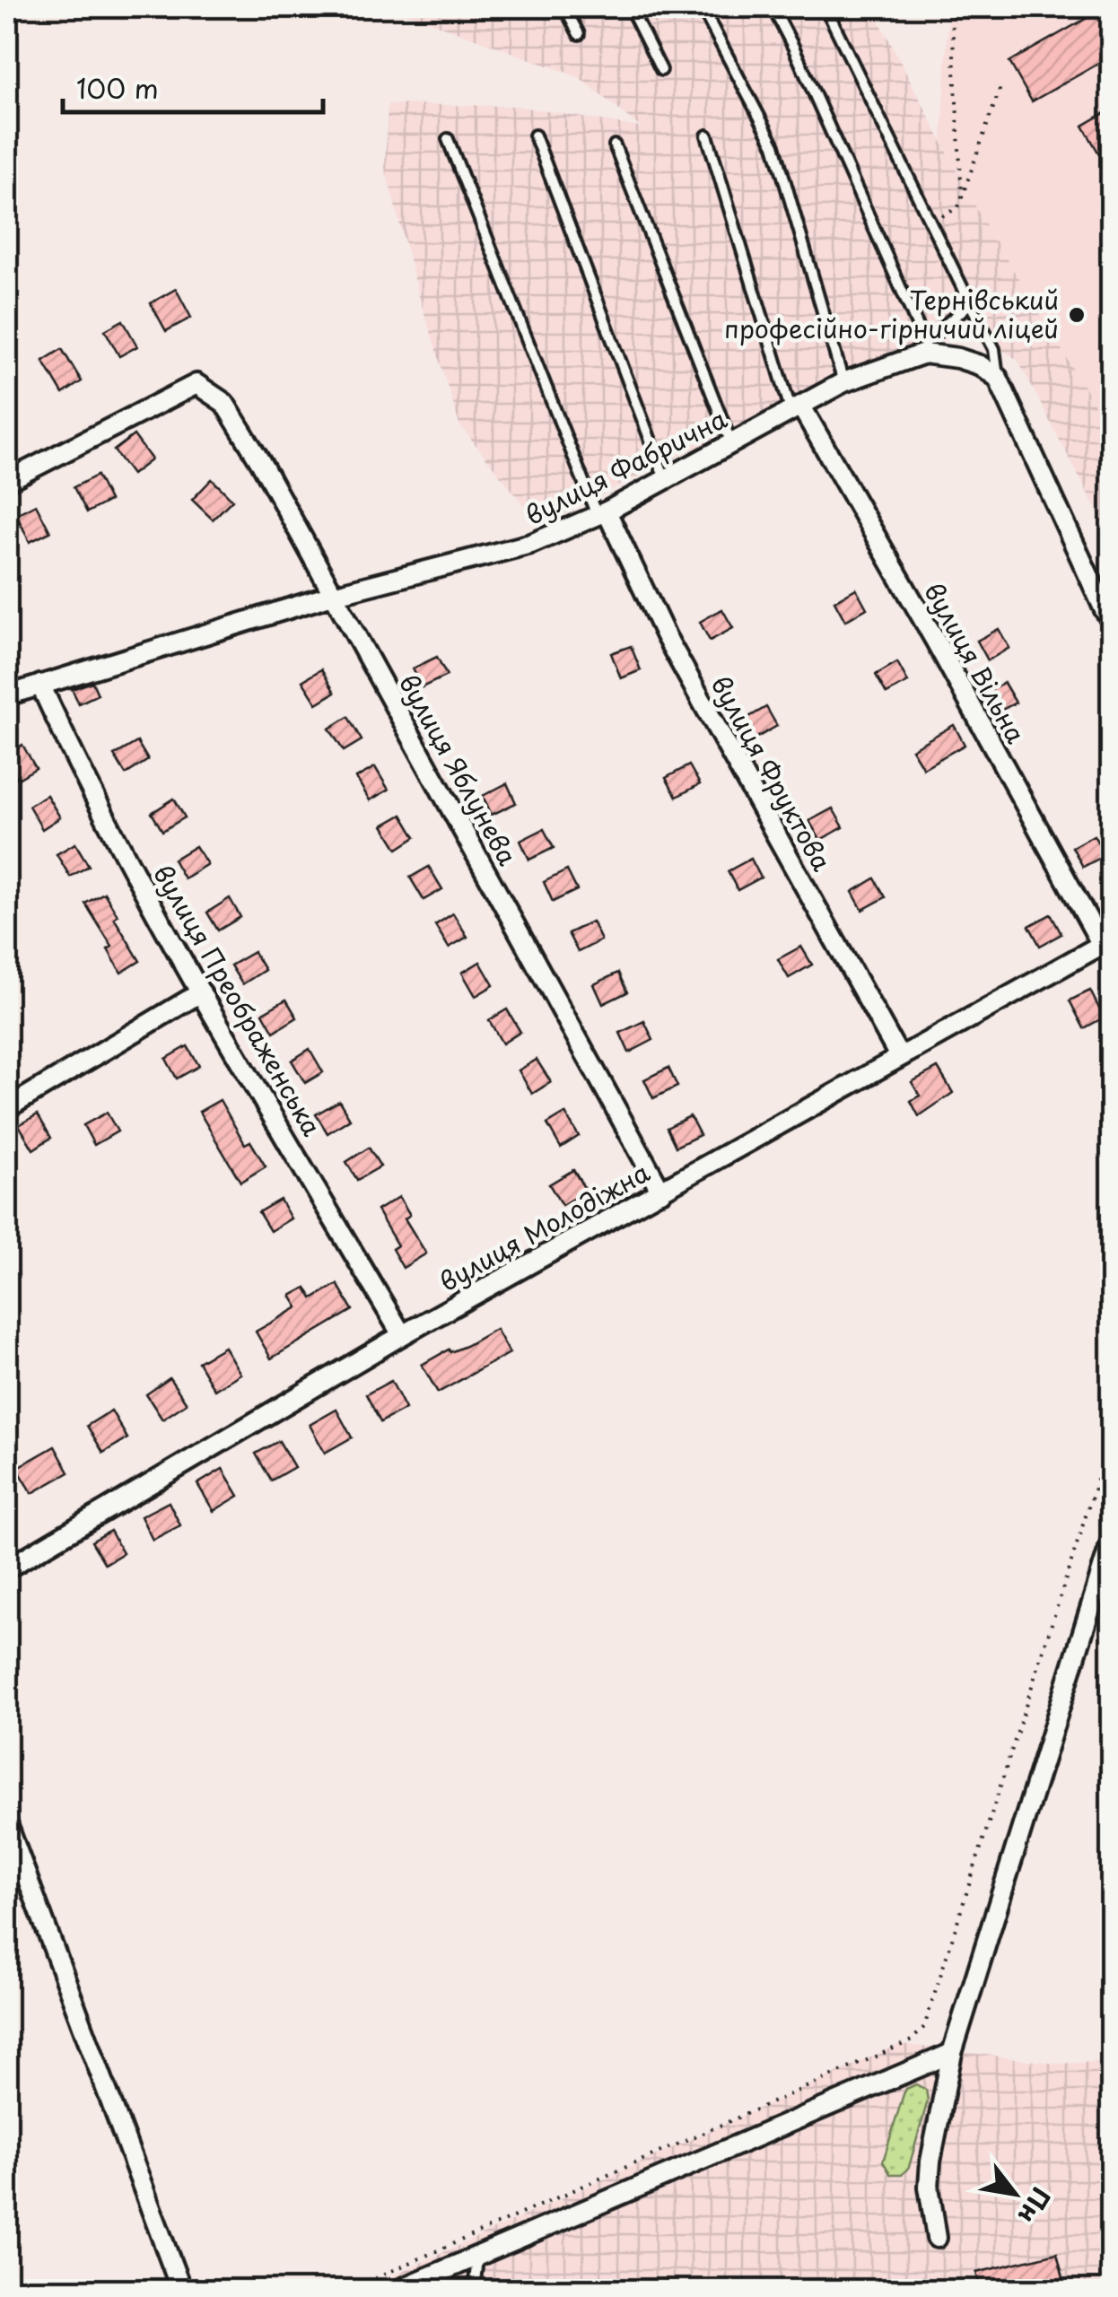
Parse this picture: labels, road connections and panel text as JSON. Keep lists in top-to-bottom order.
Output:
{
  "streets": {
    "street": [
      "вулиця Фабрична",
      "вулиця Вільна",
      "вулиця Яблунева",
      "вулиця Фруктова",
      "вулиця Преображенська",
      "вулиця Молодіжна"
    ]
  },
  "crossings": [
    ["вулиця Фабрична", "вулиця Вільна"],
    ["вулиця Фабрична", "вулиця Яблунева"],
    ["вулиця Фабрична", "вулиця Фруктова"],
    ["вулиця Фабрична", "вулиця Преображенська"],
    ["вулиця Вільна", "вулиця Молодіжна"],
    ["вулиця Яблунева", "вулиця Молодіжна"],
    ["вулиця Фруктова", "вулиця Молодіжна"],
    ["вулиця Преображенська", "вулиця Молодіжна"]
  ],
  "places": ["Тернівський професійно-гірничий ліцей"],
  "scale_bar": "100 m",
  "north": "bottom right"
}
